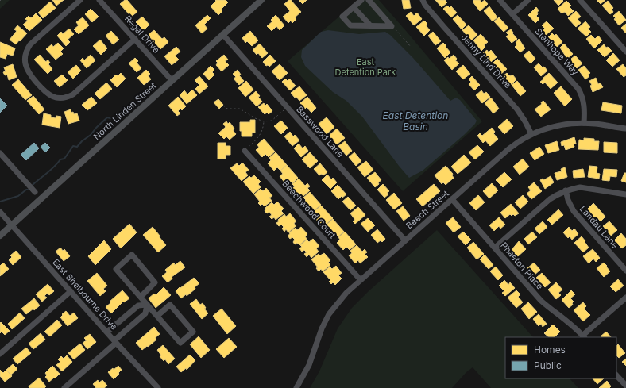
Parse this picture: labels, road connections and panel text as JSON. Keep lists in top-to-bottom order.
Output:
{
  "streets": {
    "main road": ["North Linden Street"],
    "street": [
      "Regal Drive",
      "Stanhope Way",
      "Jenny Lind Drive",
      "Basswood Lane",
      "Beechwood Court",
      "Beech Street",
      "Landau Lane",
      "Phaeton Place",
      "East Shelbourne Drive"
    ]
  },
  "crossings": [
    ["Regal Drive", "North Linden Street"],
    ["Stanhope Way", "Beech Street"],
    ["Jenny Lind Drive", "Beech Street"],
    ["North Linden Street", "Basswood Lane"],
    ["North Linden Street", "East Shelbourne Drive"],
    ["Basswood Lane", "Beech Street"],
    ["Beechwood Court", "Beech Street"],
    ["Beech Street", "Phaeton Place"]
  ],
  "water": ["East Detention Basin"],
  "parks": ["East Detention Park"],
  "legend": ["Homes", "Public"]
}
